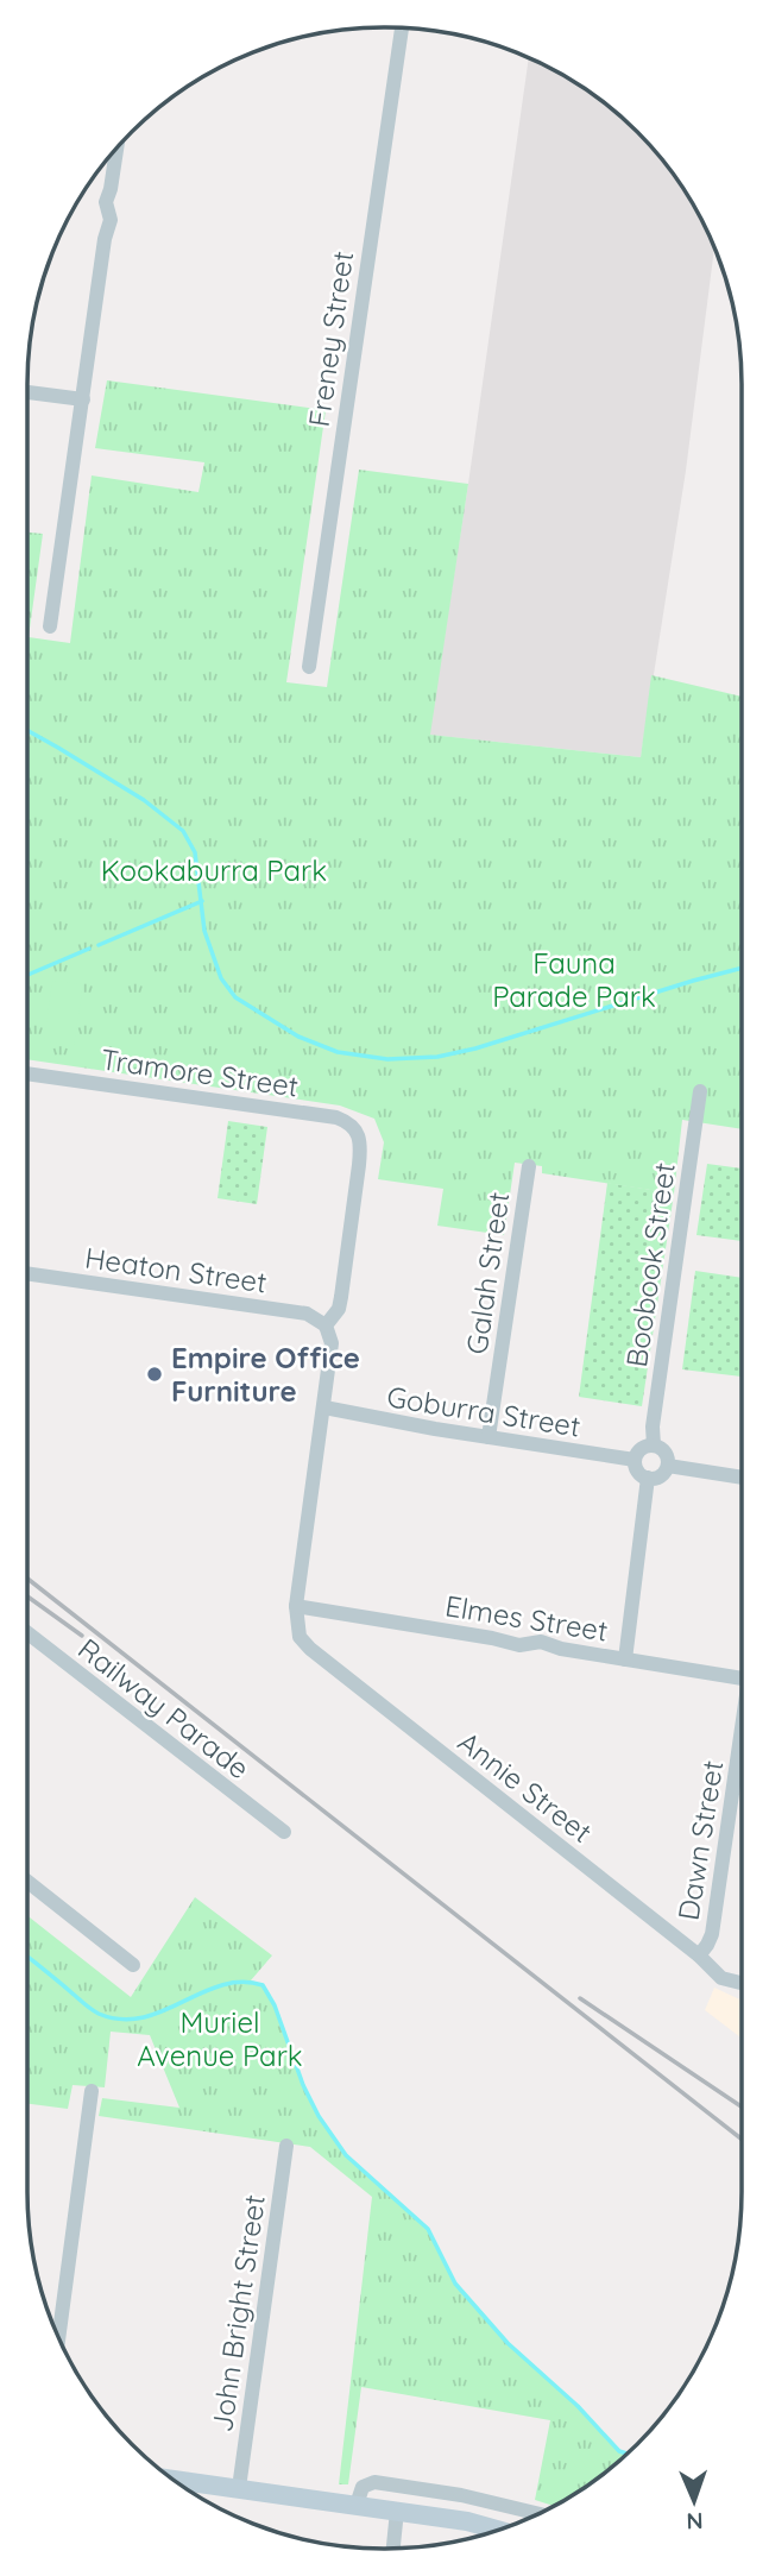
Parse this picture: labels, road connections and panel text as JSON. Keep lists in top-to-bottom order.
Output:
{
  "streets": {
    "street": [
      "Freney Street",
      "Tramore Street",
      "Boobook Street",
      "Heaton Street",
      "Galah Street",
      "Goburra Street",
      "Elmes Street",
      "Railway Parade",
      "Annie Street",
      "Dawn Street",
      "John Bright Street"
    ]
  },
  "crossings": [
    ["Tramore Street", "Heaton Street"],
    ["Boobook Street", "Goburra Street"],
    ["Galah Street", "Goburra Street"],
    ["Elmes Street", "Annie Street"],
    ["Annie Street", "Dawn Street"]
  ],
  "parks": ["Kookaburra Park", "Fauna Parade Park", "Muriel Avenue Park"],
  "places": ["Empire Office Furniture"],
  "north": "bottom"
}
